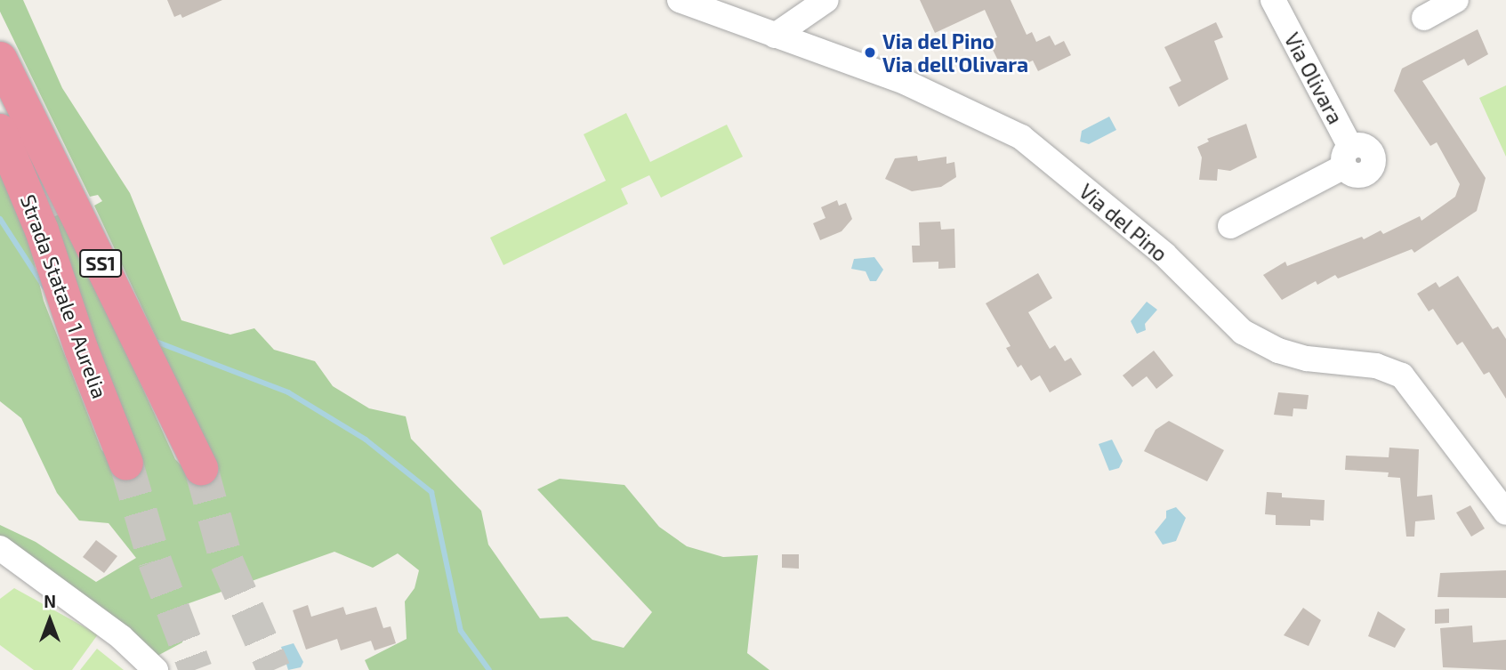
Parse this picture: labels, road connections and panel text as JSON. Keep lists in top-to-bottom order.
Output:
{
  "streets": {
    "highway": ["SS1", "Strada Statale 1 Aurelia"],
    "street": ["Via Olivara", "Via del Pino"]
  },
  "places": ["Via del Pino Via dell’Olivara"],
  "north": "top"
}
